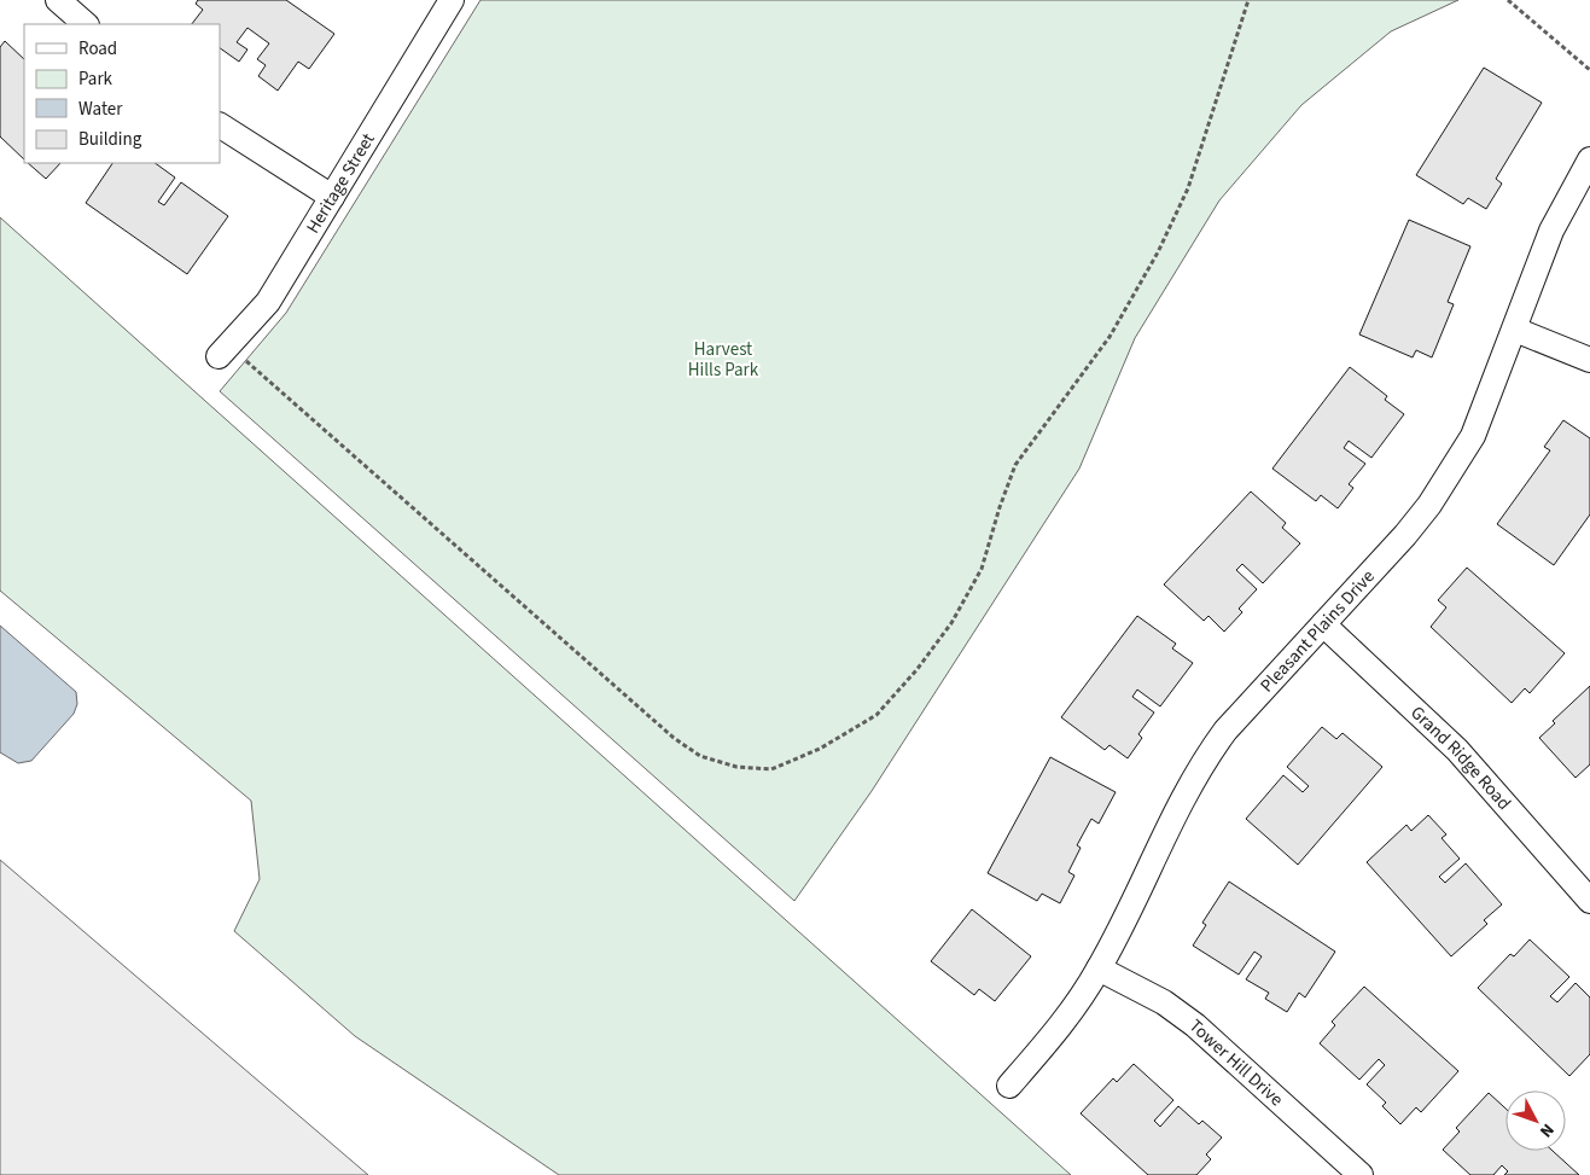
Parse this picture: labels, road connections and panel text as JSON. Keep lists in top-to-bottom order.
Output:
{
  "streets": {
    "street": [
      "Heritage Street",
      "Pleasant Plains Drive",
      "Grand Ridge Road",
      "Tower Hill Drive"
    ]
  },
  "crossings": [
    ["Pleasant Plains Drive", "Grand Ridge Road"],
    ["Pleasant Plains Drive", "Tower Hill Drive"]
  ],
  "parks": ["Harvest Hills Park"],
  "legend": [
    "Road",
    "Park",
    "Water",
    "Building"
  ],
  "north": "bottom right"
}
